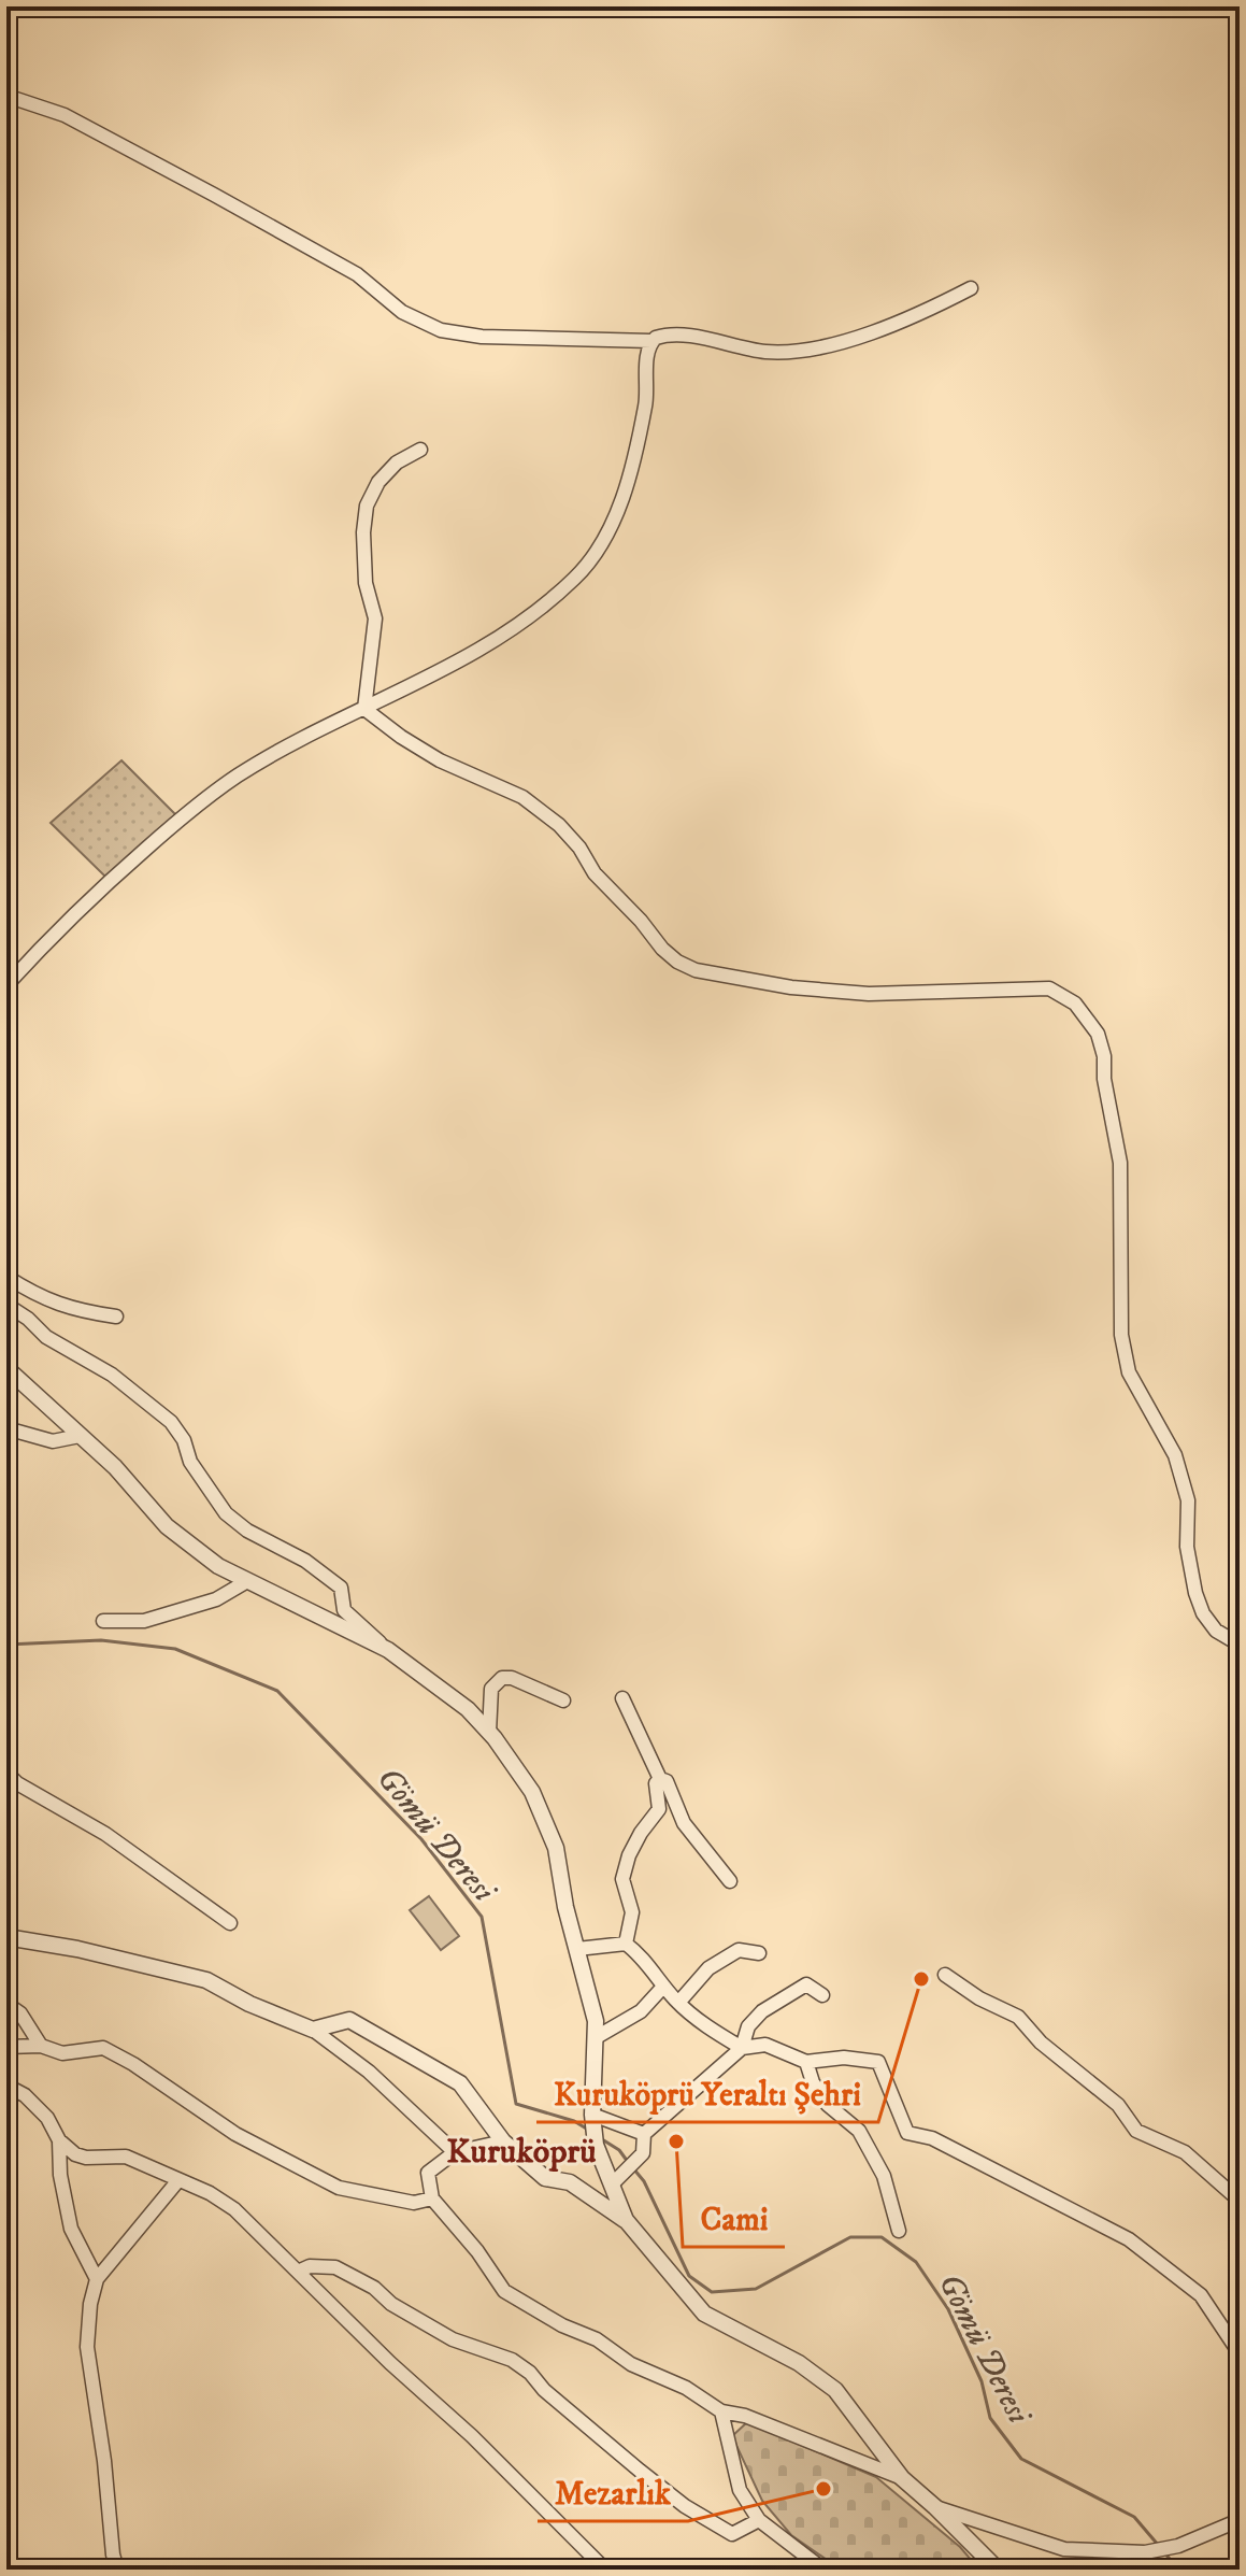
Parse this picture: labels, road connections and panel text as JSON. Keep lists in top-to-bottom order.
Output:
{
  "districts": ["Kuruköprü"],
  "water": ["Gömü Deresi"],
  "places": ["Kuruköprü Yeraltı Şehri", "Cami", "Mezarlık"]
}
